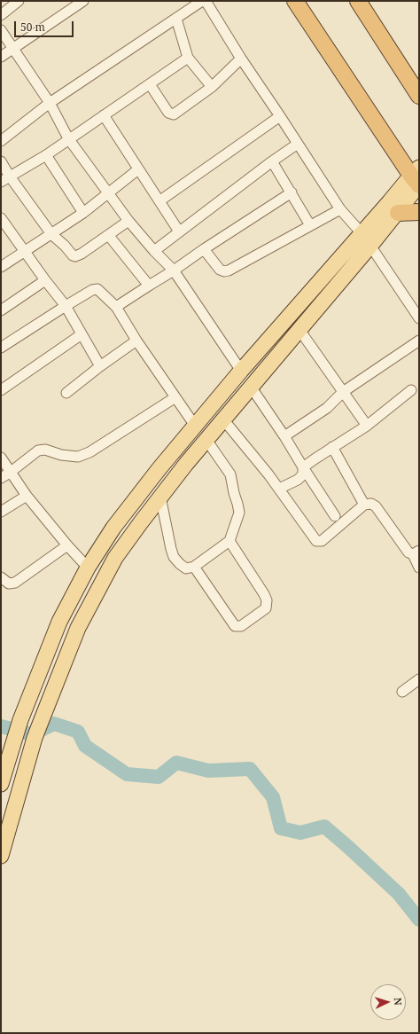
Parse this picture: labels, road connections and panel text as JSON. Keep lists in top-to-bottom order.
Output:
{
  "scale_bar": "50 m",
  "north": "right"
}
